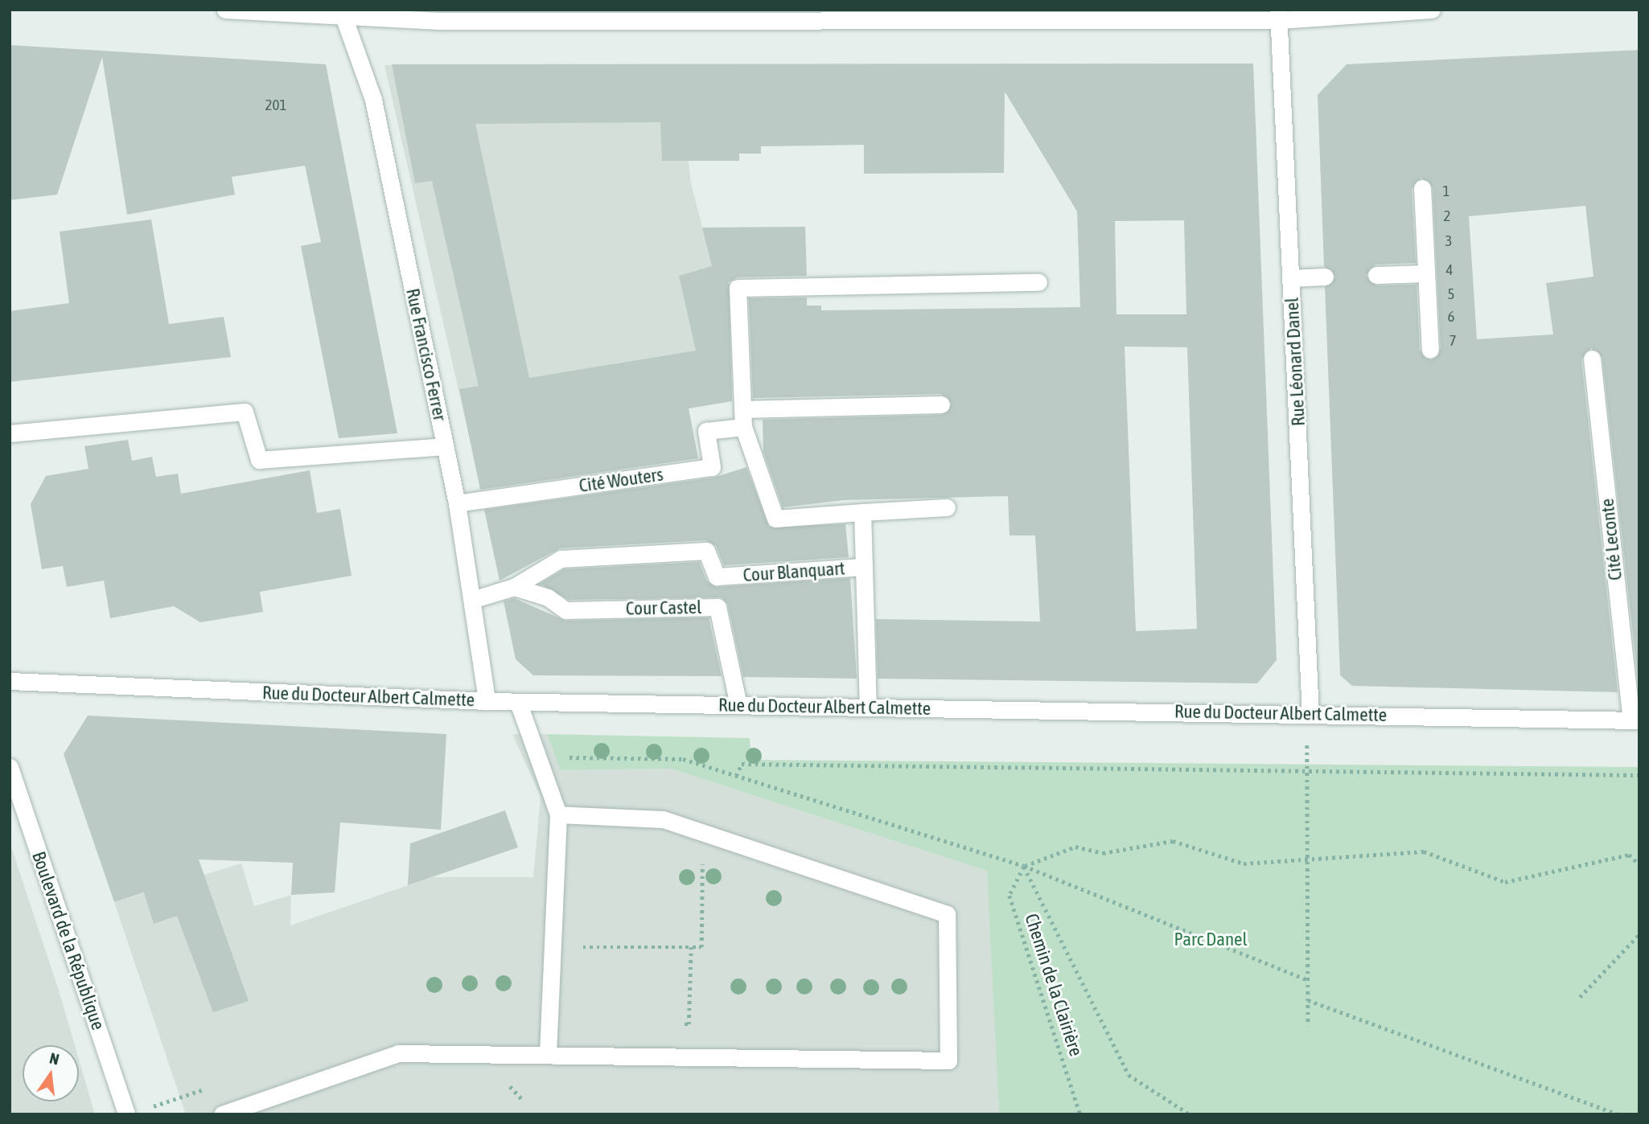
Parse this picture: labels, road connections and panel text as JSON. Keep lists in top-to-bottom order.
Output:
{
  "streets": {
    "street": [
      "Rue Francisco Ferrer",
      "Rue Léonard Danel",
      "Cité Wouters",
      "Cité Leconte",
      "Cour Blanquart",
      "Cour Castel",
      "Rue du Docteur Albert Calmette",
      "Boulevard de la République"
    ],
    "path": ["Chemin de la Clairière"]
  },
  "crossings": [
    ["Rue Francisco Ferrer", "Cité Wouters"],
    ["Rue Francisco Ferrer", "Cour Castel"],
    ["Rue Francisco Ferrer", "Rue du Docteur Albert Calmette"],
    ["Rue Léonard Danel", "Rue du Docteur Albert Calmette"],
    ["Cité Leconte", "Rue du Docteur Albert Calmette"],
    ["Cour Blanquart", "Cour Castel"],
    ["Cour Blanquart", "Rue du Docteur Albert Calmette"],
    ["Cour Castel", "Rue du Docteur Albert Calmette"]
  ],
  "parks": ["Parc Danel"],
  "house_numbers": [
    "201",
    "1",
    "2",
    "3",
    "4",
    "5",
    "6",
    "7"
  ],
  "north": "top"
}
